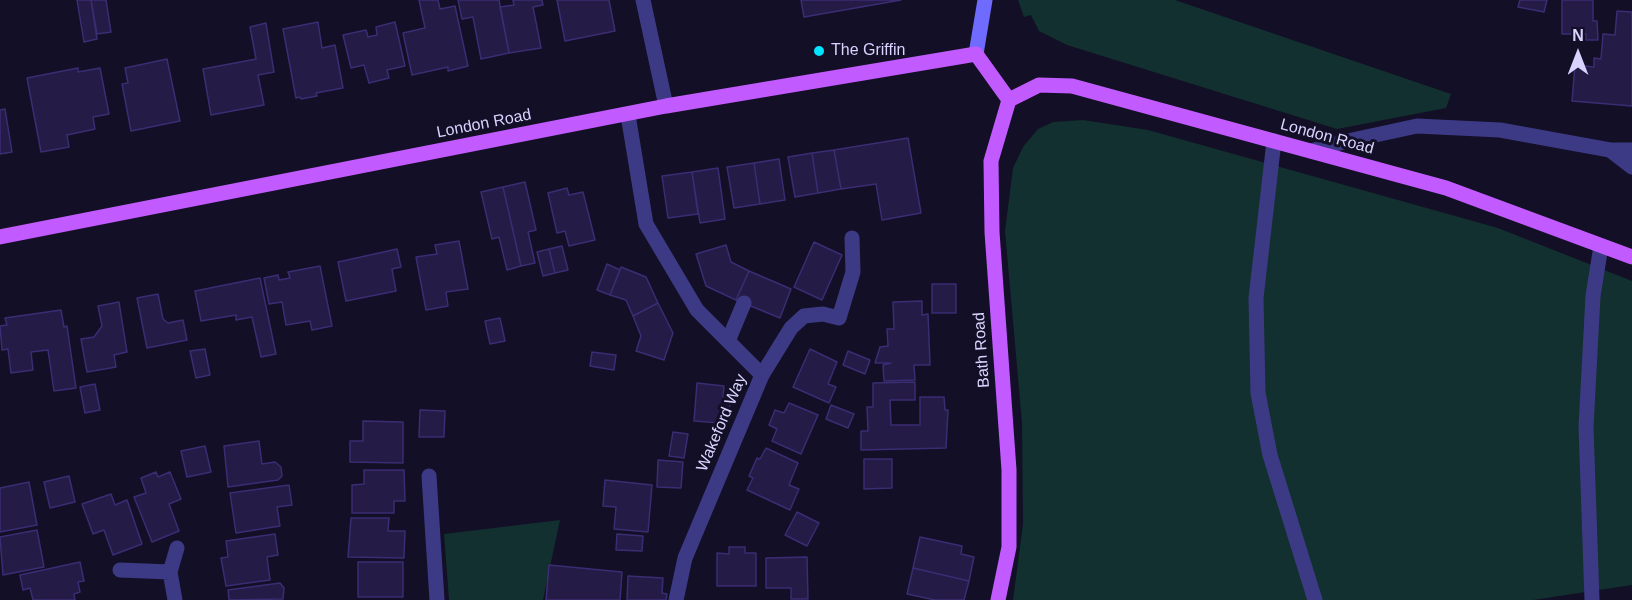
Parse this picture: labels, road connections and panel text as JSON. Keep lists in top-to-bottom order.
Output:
{
  "streets": {
    "main road": ["London Road", "Bath Road"],
    "street": ["Wakeford Way"]
  },
  "crossings": [
    ["London Road", "Bath Road"],
    ["London Road", "Wakeford Way"]
  ],
  "places": ["The Griffin"],
  "north": "top"
}
